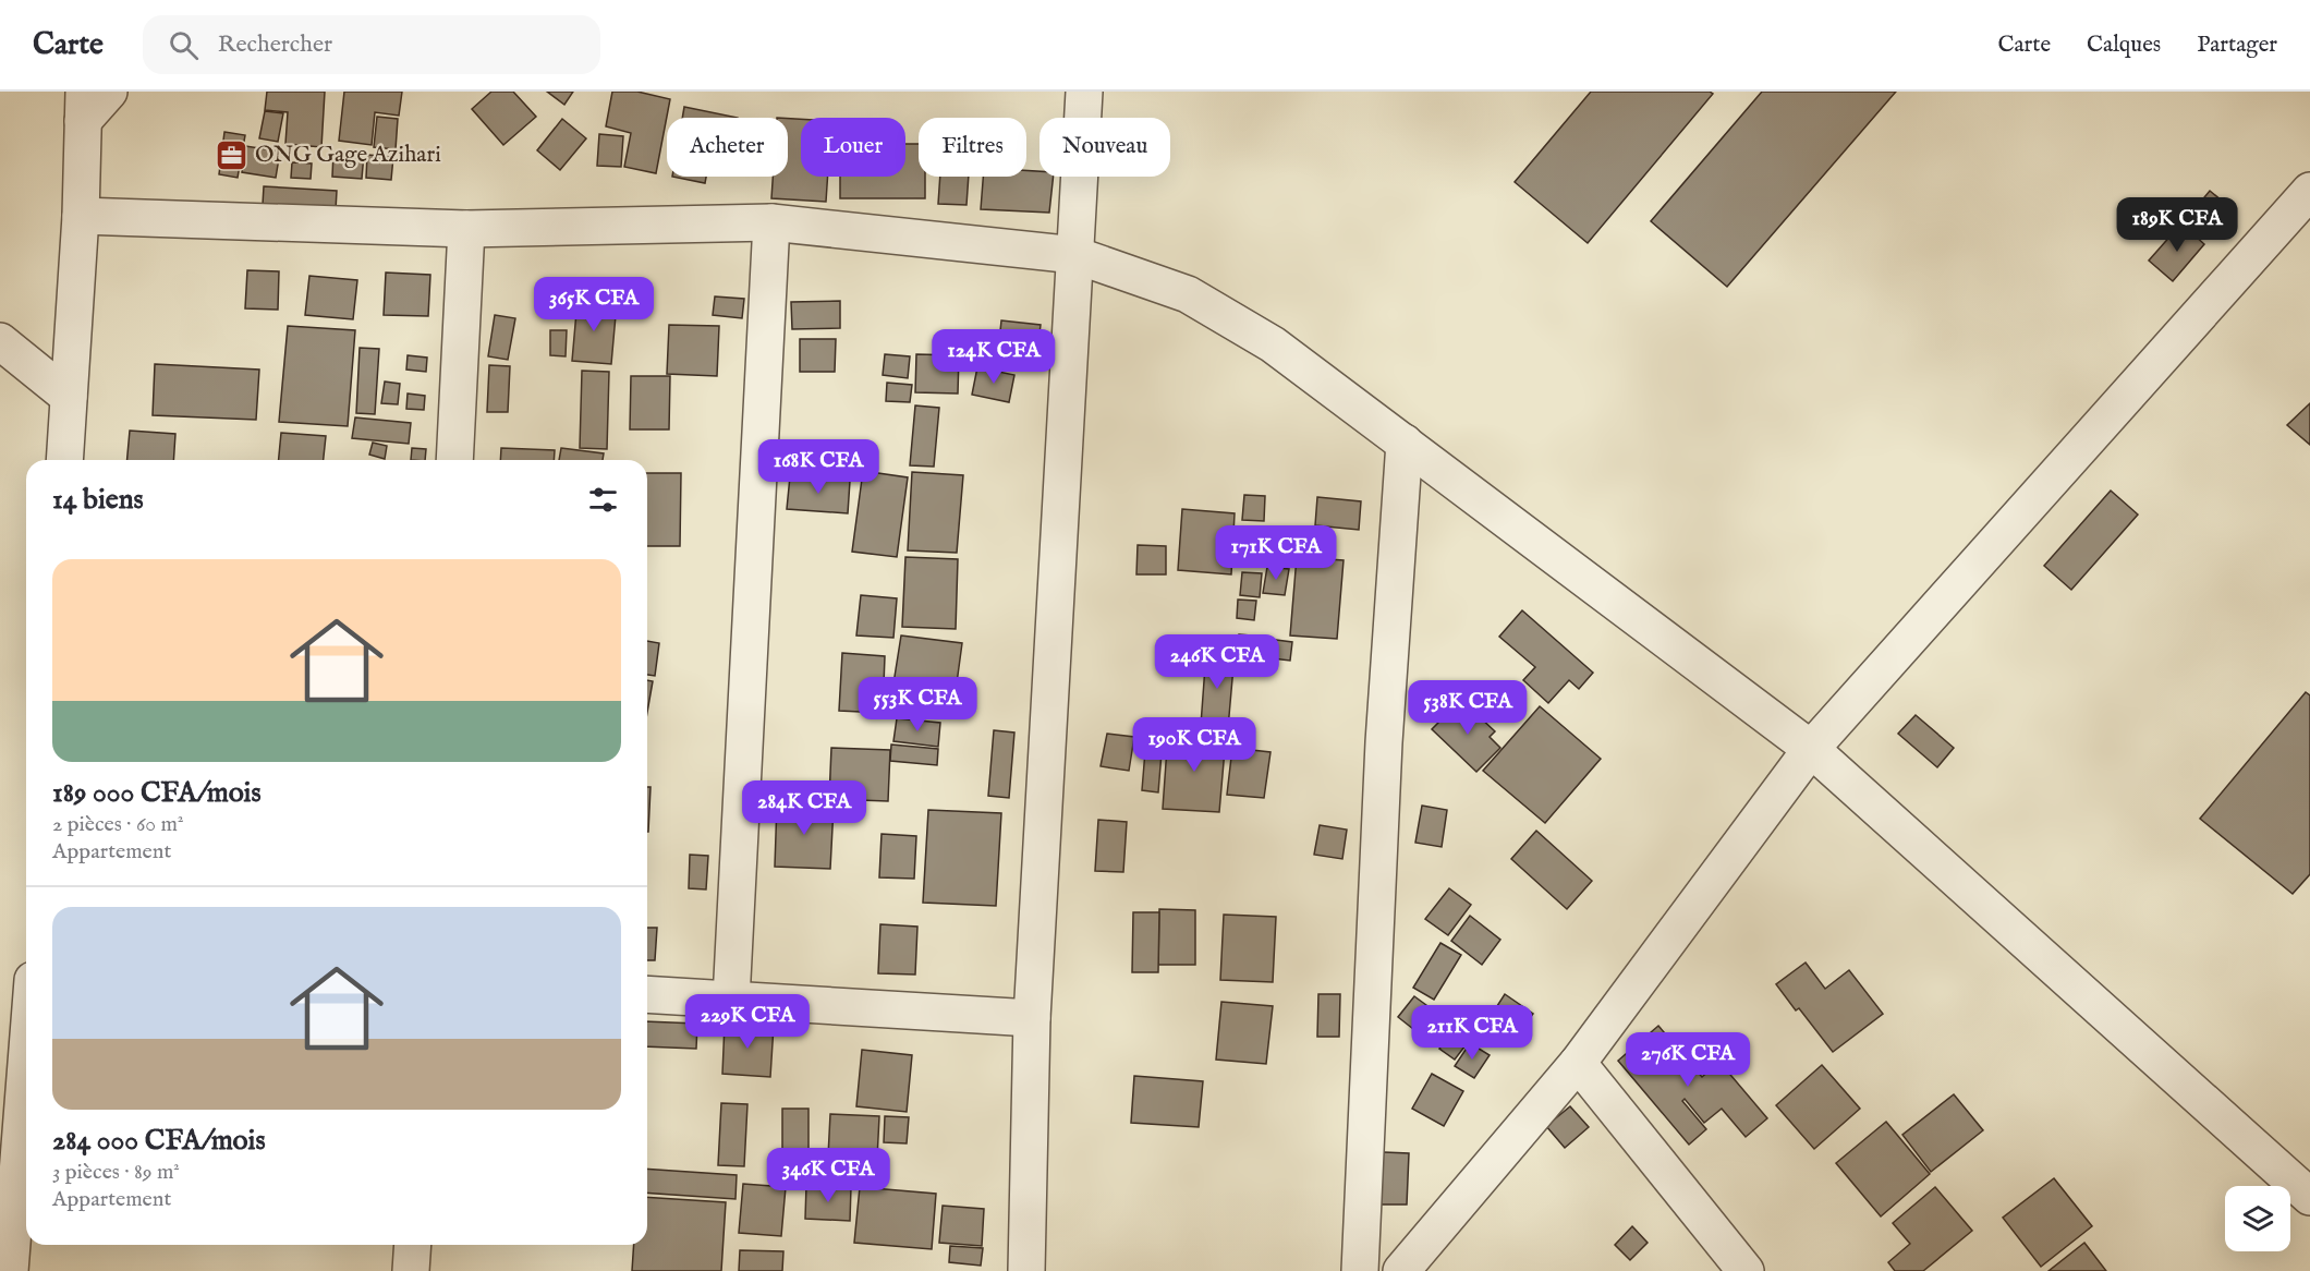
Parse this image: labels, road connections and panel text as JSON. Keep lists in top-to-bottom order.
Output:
{
  "places": {
    "office": ["ONG Gage Azihari"]
  },
  "page": {
    "header": "Carte",
    "search": "Rechercher",
    "nav": ["Carte", "Calques", "Partager"],
    "chip": [
      "Acheter",
      "Louer",
      "Filtres",
      "Nouveau"
    ],
    "price": [
      "189K CFA",
      "365K CFA",
      "124K CFA",
      "168K CFA",
      "171K CFA",
      "246K CFA",
      "553K CFA",
      "538K CFA",
      "190K CFA",
      "284K CFA",
      "229K CFA",
      "211K CFA",
      "276K CFA",
      "346K CFA"
    ],
    "heading": "14 biens",
    "list": [
      {
        "name": "189 000 CFA/mois",
        "note": "2 pièces · 60 m² · Appartement"
      },
      {
        "name": "284 000 CFA/mois",
        "note": "3 pièces · 89 m² · Appartement"
      }
    ]
  }
}
